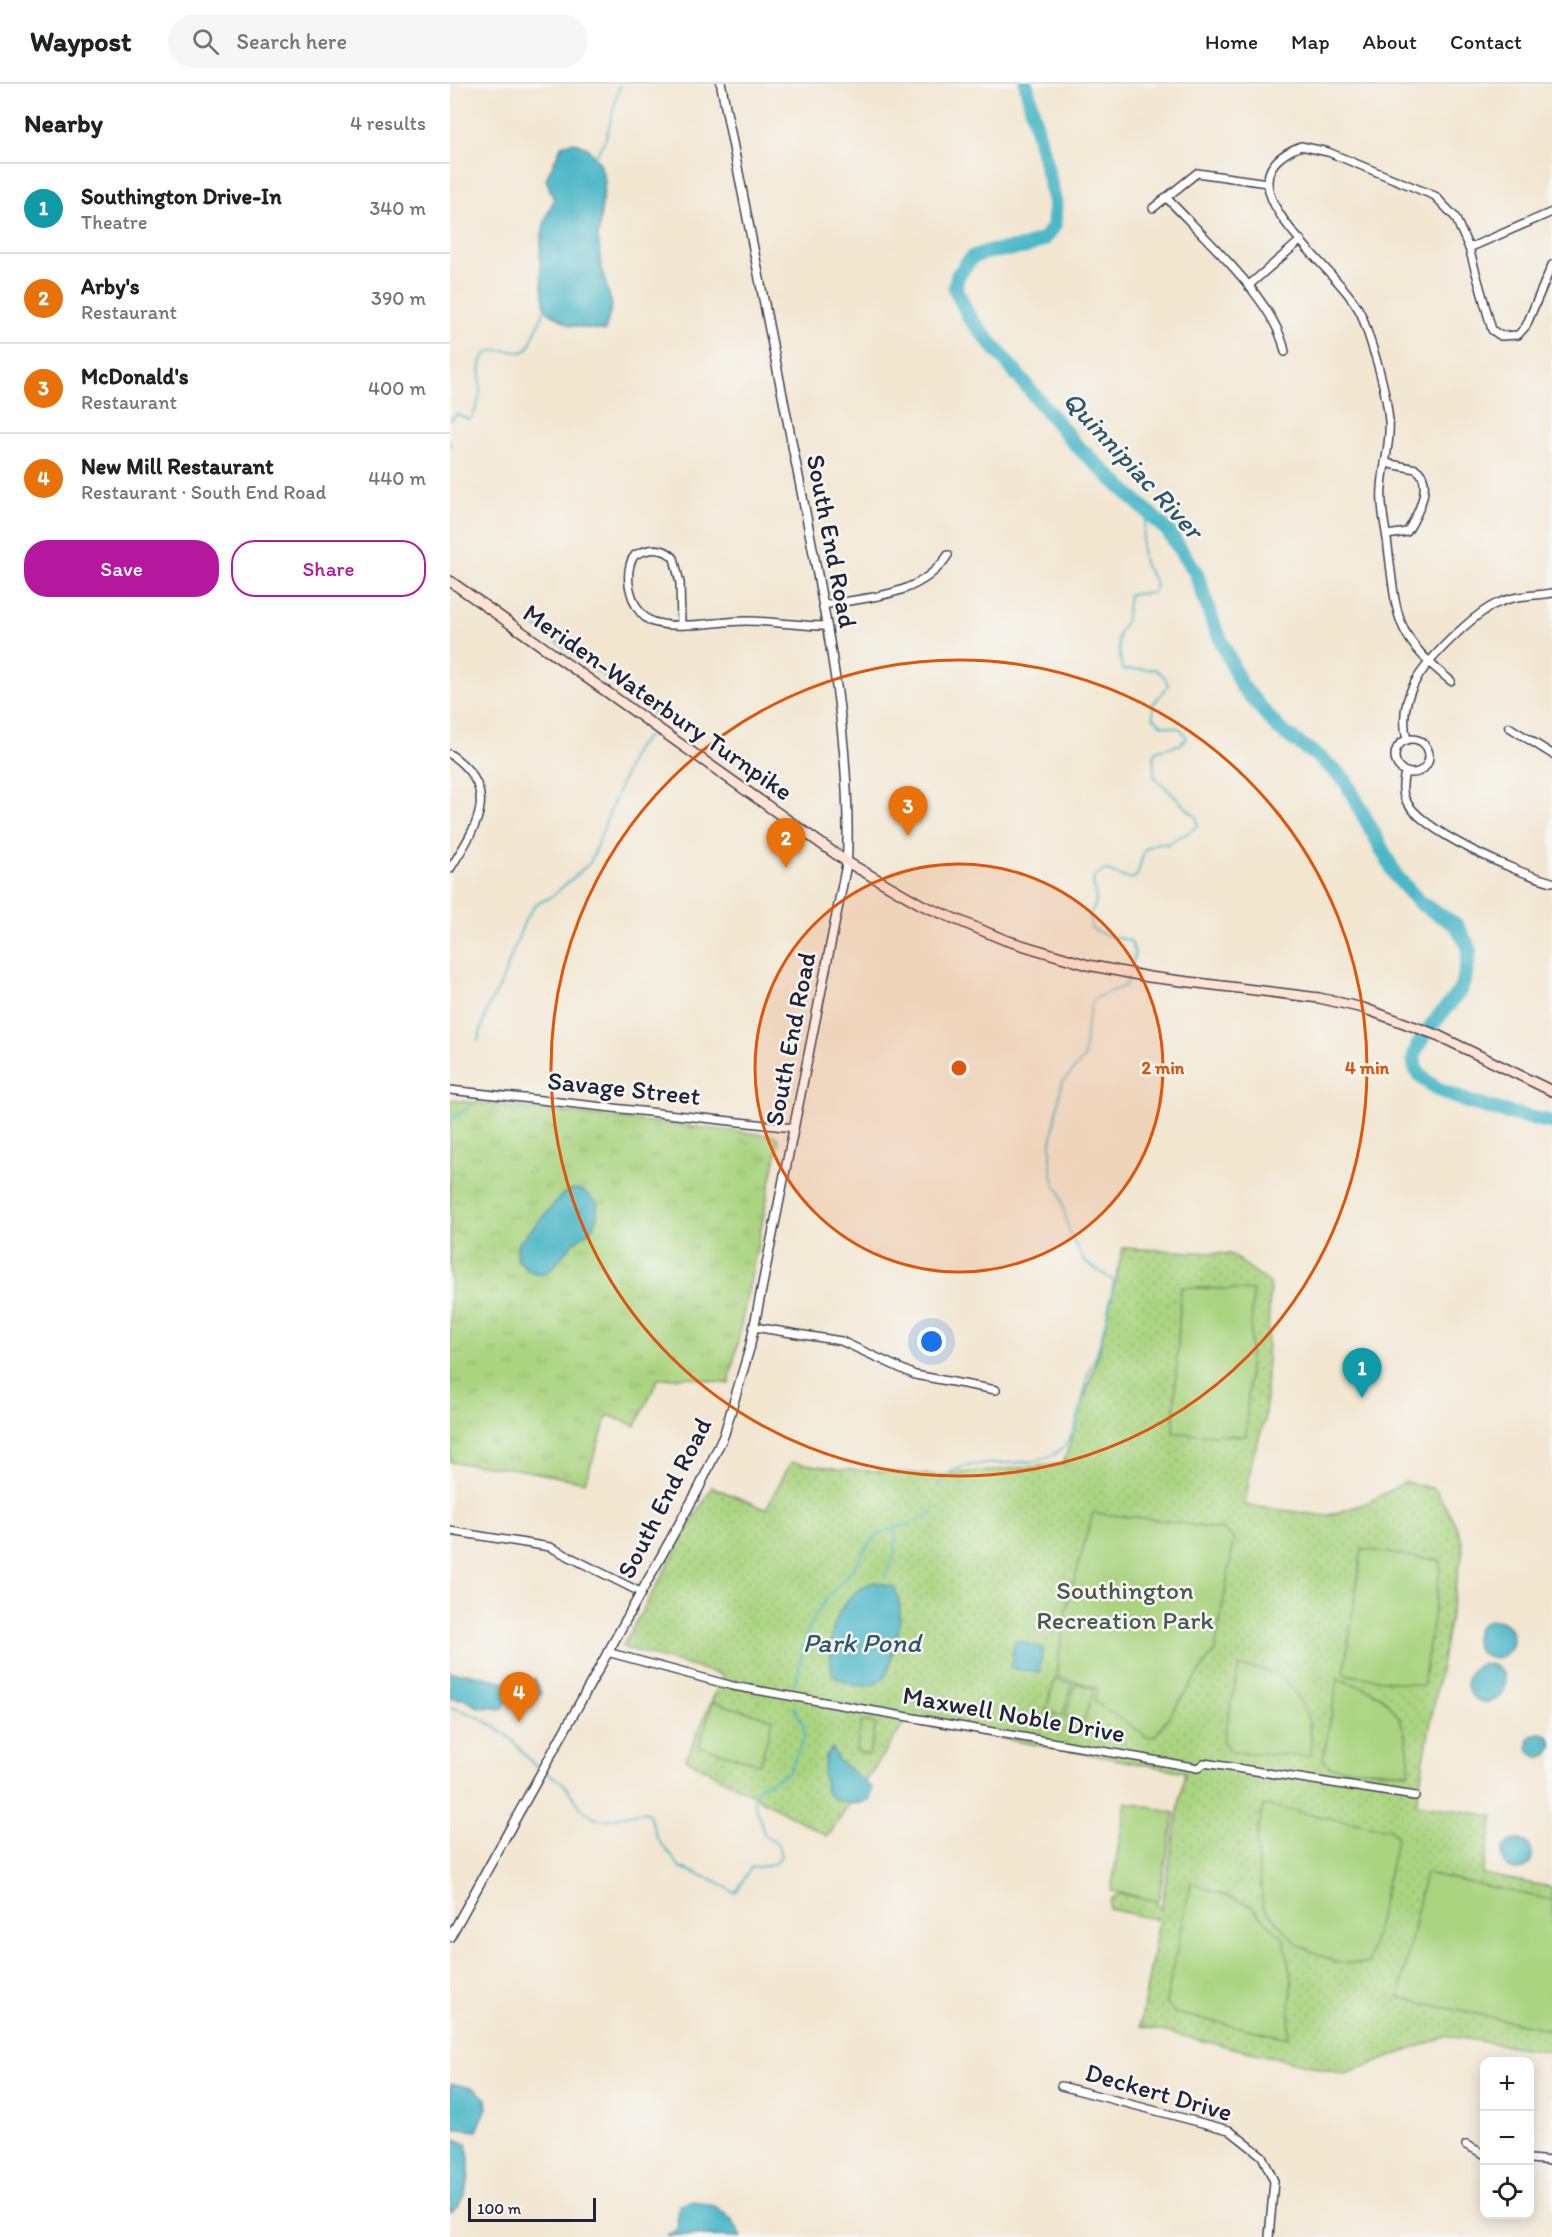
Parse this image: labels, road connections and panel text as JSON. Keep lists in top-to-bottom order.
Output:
{
  "streets": {
    "main road": ["Meriden-Waterbury Turnpike"],
    "street": [
      "South End Road",
      "Savage Street",
      "Maxwell Noble Drive",
      "Deckert Drive"
    ]
  },
  "crossings": [
    ["South End Road", "Meriden-Waterbury Turnpike"],
    ["South End Road", "Savage Street"],
    ["South End Road", "Maxwell Noble Drive"]
  ],
  "water": ["Quinnipiac River", "Park Pond"],
  "parks": ["Southington Recreation Park"],
  "scale_bar": "100 m",
  "page": {
    "header": "Waypost",
    "search": "Search here",
    "nav": [
      "Home",
      "Map",
      "About",
      "Contact"
    ],
    "heading": ["Nearby", "4 results"],
    "list": [
      {
        "mark": "1",
        "name": "Southington Drive-In",
        "note": "Theatre",
        "value": "340 m"
      },
      {
        "mark": "2",
        "name": "Arby's",
        "note": "Restaurant",
        "value": "390 m"
      },
      {
        "mark": "3",
        "name": "McDonald's",
        "note": "Restaurant",
        "value": "400 m"
      },
      {
        "mark": "4",
        "name": "New Mill Restaurant",
        "note": "Restaurant · South End Road",
        "value": "440 m"
      }
    ],
    "buttons": ["Save", "Share"],
    "pins": [
      "3",
      "2",
      "1",
      "4"
    ],
    "map_buttons": ["+", "−"],
    "scale": "100 m"
  },
  "rings": ["2 min", "4 min"]
}
